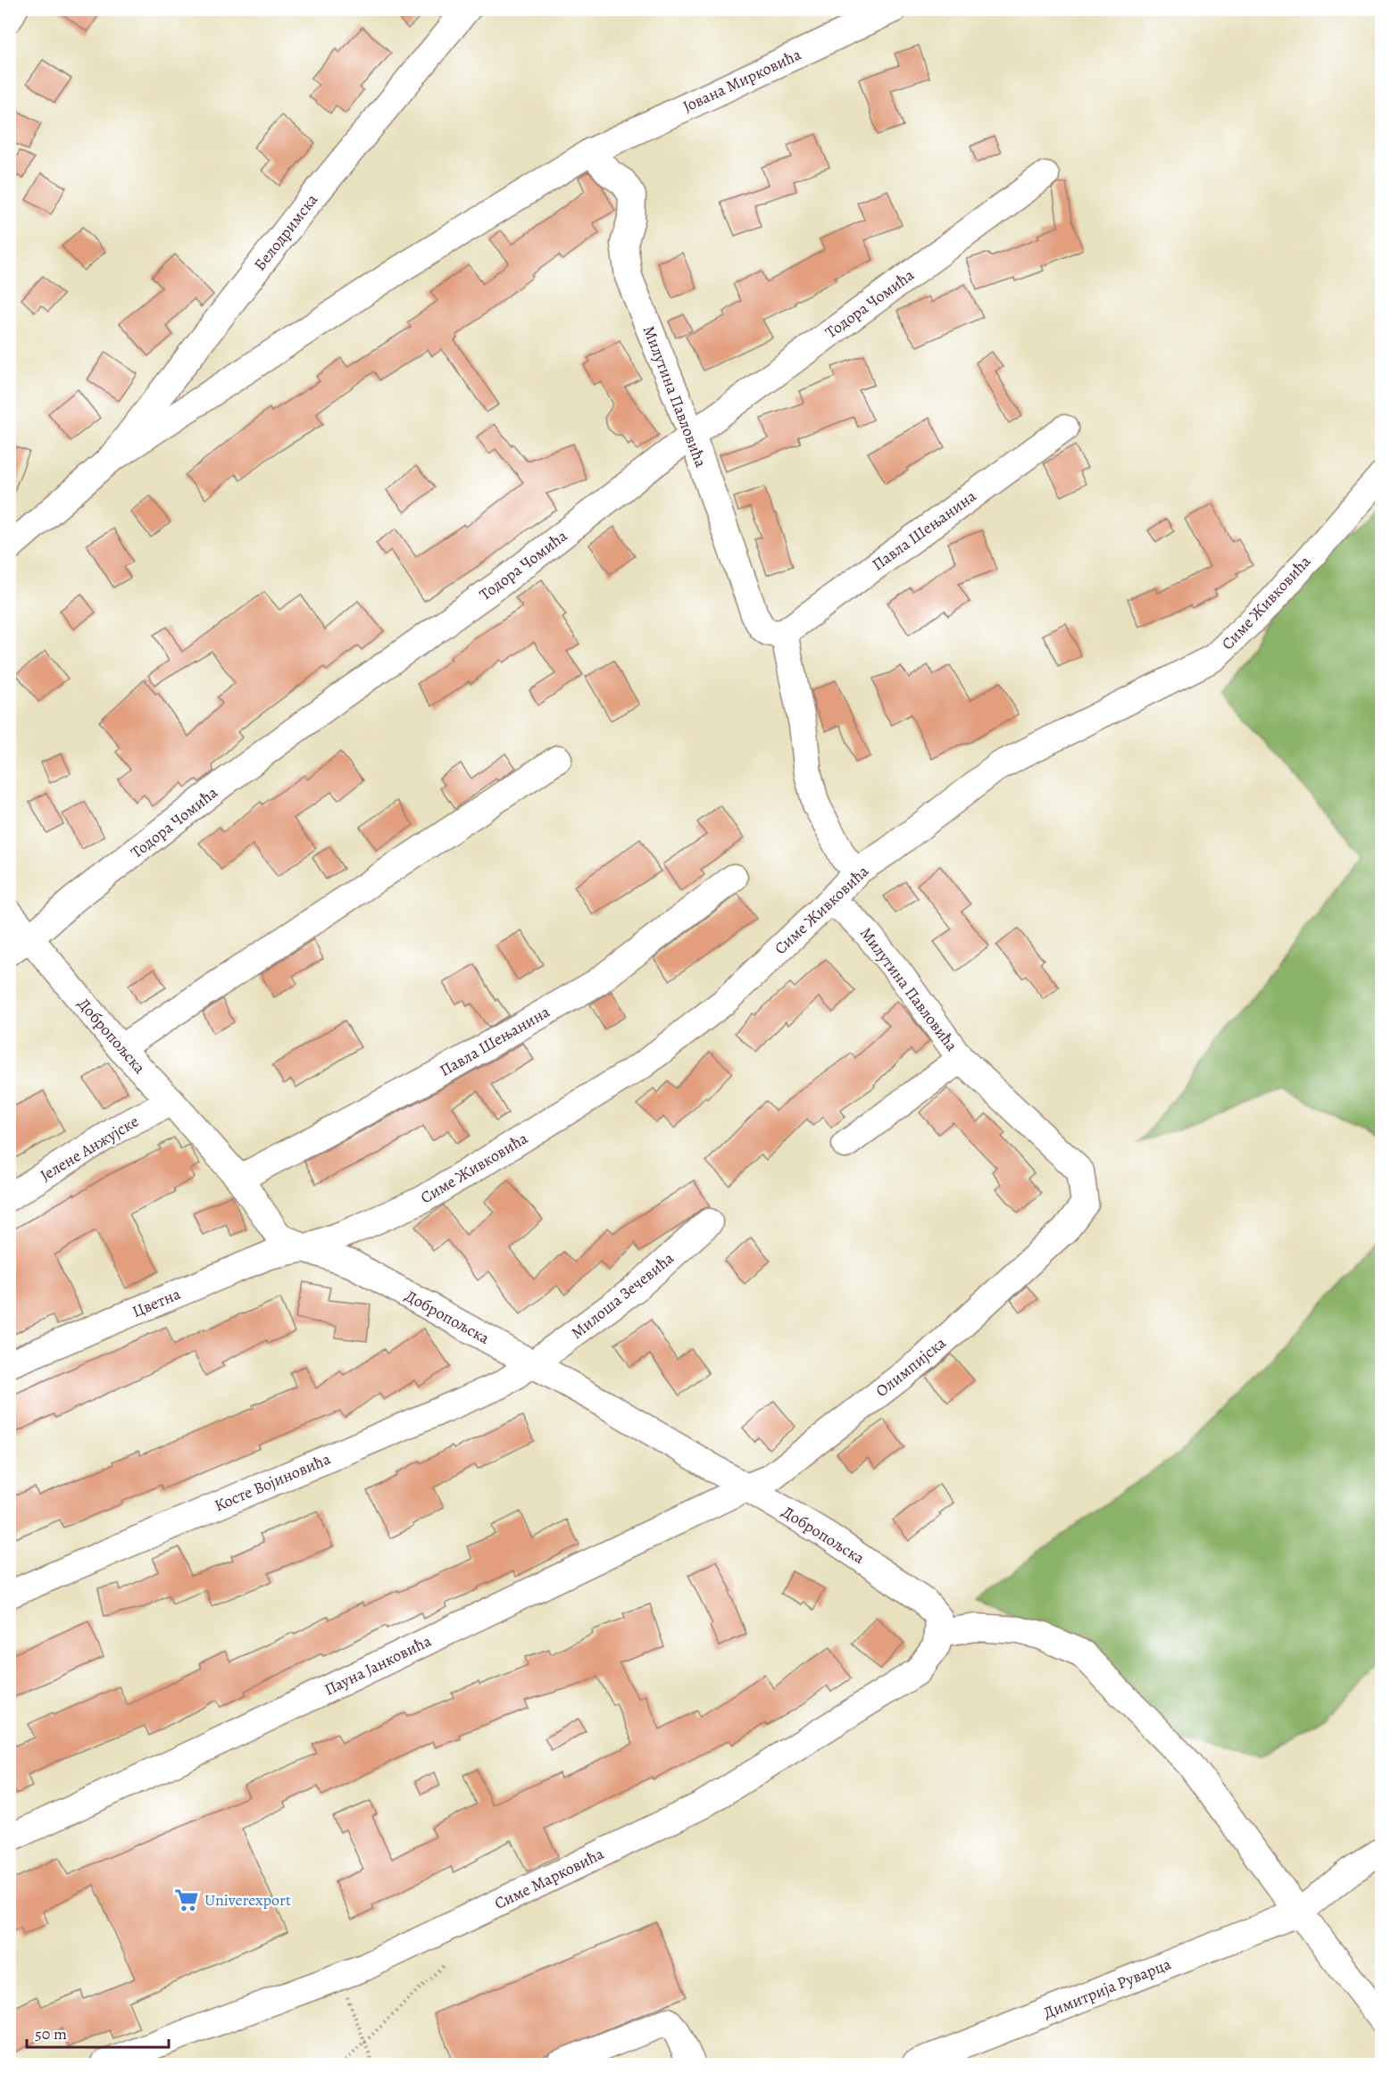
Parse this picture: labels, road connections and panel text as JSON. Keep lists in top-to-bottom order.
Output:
{
  "streets": {
    "street": [
      "Јована Мирковића",
      "Белодримска",
      "Тодора Чомића",
      "Милутина Павловића",
      "Павла Шењанина",
      "Симе Живковића",
      "Добропољска",
      "Јелене Анжујске",
      "Милоша Зечевића",
      "Цветна",
      "Олимпијска",
      "Косте Војиновића",
      "Пауна Јанковића",
      "Симе Марковића",
      "Димитрија Руварца"
    ]
  },
  "crossings": [
    ["Јована Мирковића", "Белодримска"],
    ["Јована Мирковића", "Милутина Павловића"],
    ["Белодримска", "Милутина Павловића"],
    ["Тодора Чомића", "Милутина Павловића"],
    ["Тодора Чомића", "Добропољска"],
    ["Милутина Павловића", "Павла Шењанина"],
    ["Милутина Павловића", "Симе Живковића"],
    ["Милутина Павловића", "Олимпијска"],
    ["Павла Шењанина", "Добропољска"],
    ["Симе Живковића", "Добропољска"],
    ["Симе Живковића", "Цветна"],
    ["Добропољска", "Јелене Анжујске"],
    ["Добропољска", "Милоша Зечевића"],
    ["Добропољска", "Цветна"],
    ["Добропољска", "Олимпијска"],
    ["Добропољска", "Косте Војиновића"],
    ["Добропољска", "Пауна Јанковића"],
    ["Добропољска", "Симе Марковића"],
    ["Милоша Зечевића", "Косте Војиновића"],
    ["Олимпијска", "Пауна Јанковића"]
  ],
  "places": {
    "supermarket": ["Univerexport"]
  },
  "scale_bar": "50 m"
}
